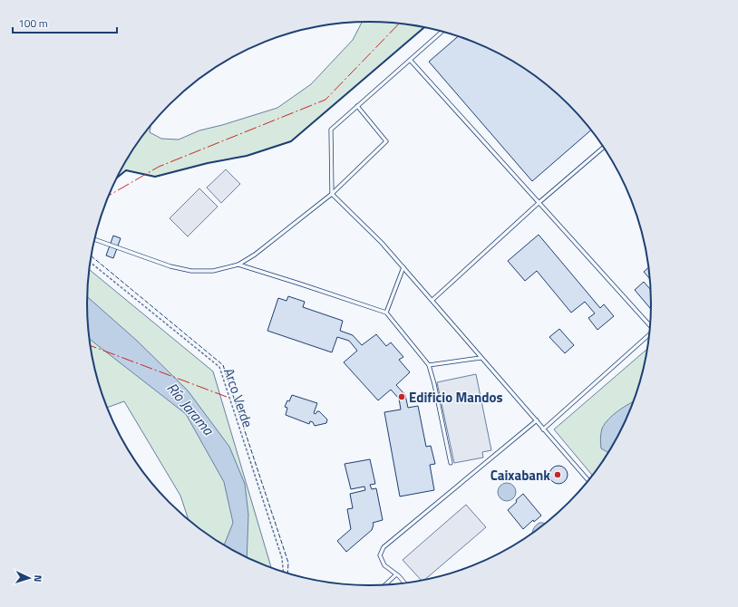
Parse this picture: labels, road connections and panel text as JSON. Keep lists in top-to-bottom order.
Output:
{
  "streets": {
    "path": ["Arco Verde"]
  },
  "water": ["Río Jarama"],
  "places": ["Edificio Mandos", "Caixabank"],
  "scale_bar": "100 m",
  "north": "right"
}
